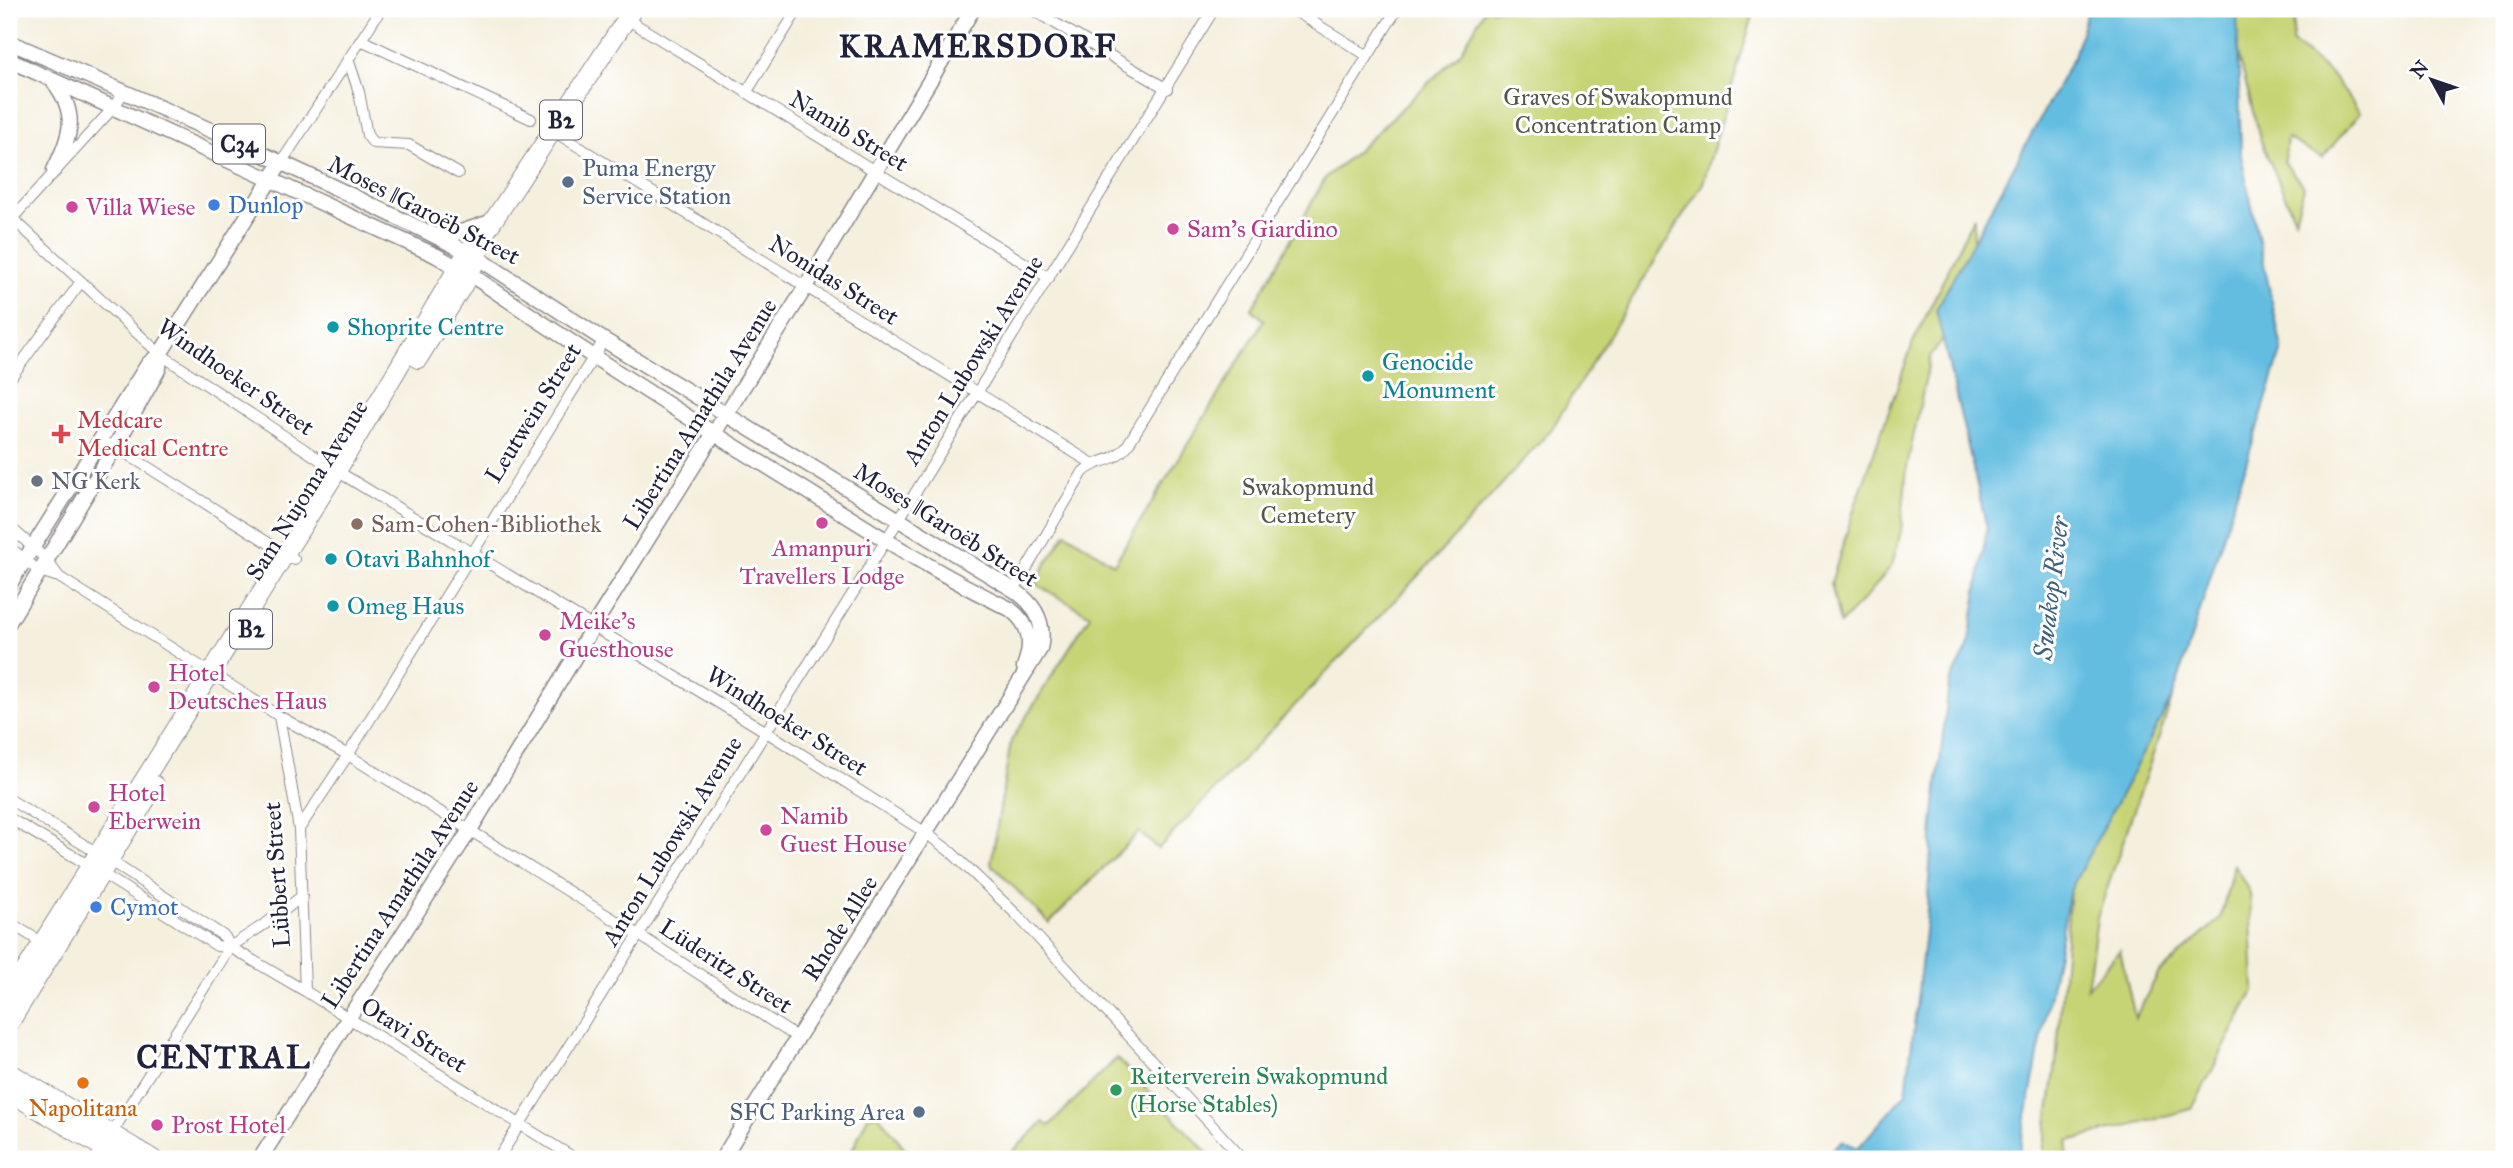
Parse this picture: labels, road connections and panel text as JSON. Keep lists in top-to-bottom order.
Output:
{
  "streets": {
    "highway": ["B2", "Sam Nujoma Avenue"],
    "main road": [
      "C34",
      "Moses ǁGaroëb Street",
      "Libertina Amathila Avenue",
      "Rhode Allee"
    ],
    "street": [
      "Namib Street",
      "Nonidas Street",
      "Anton Lubowski Avenue",
      "Windhoeker Street",
      "Leutwein Street",
      "Lübbert Street",
      "Lüderitz Street",
      "Otavi Street"
    ]
  },
  "crossings": [
    ["Namib Street", "Anton Lubowski Avenue"],
    ["Namib Street", "Libertina Amathila Avenue"],
    ["Namib Street", "Sam Nujoma Avenue"],
    ["Moses ǁGaroëb Street", "Anton Lubowski Avenue"],
    ["Moses ǁGaroëb Street", "Leutwein Street"],
    ["Moses ǁGaroëb Street", "Libertina Amathila Avenue"],
    ["Moses ǁGaroëb Street", "Sam Nujoma Avenue"],
    ["Moses ǁGaroëb Street", "Rhode Allee"],
    ["Nonidas Street", "Anton Lubowski Avenue"],
    ["Nonidas Street", "Libertina Amathila Avenue"],
    ["Nonidas Street", "Sam Nujoma Avenue"],
    ["Anton Lubowski Avenue", "Windhoeker Street"],
    ["Anton Lubowski Avenue", "Lüderitz Street"],
    ["Anton Lubowski Avenue", "Otavi Street"],
    ["Windhoeker Street", "Leutwein Street"],
    ["Windhoeker Street", "Libertina Amathila Avenue"],
    ["Windhoeker Street", "Sam Nujoma Avenue"],
    ["Windhoeker Street", "Rhode Allee"],
    ["Leutwein Street", "Lübbert Street"],
    ["Leutwein Street", "Lüderitz Street"],
    ["Libertina Amathila Avenue", "Lüderitz Street"],
    ["Libertina Amathila Avenue", "Otavi Street"],
    ["Sam Nujoma Avenue", "Lüderitz Street"],
    ["Sam Nujoma Avenue", "Otavi Street"],
    ["Lübbert Street", "Lüderitz Street"],
    ["Lübbert Street", "Otavi Street"],
    ["Rhode Allee", "Lüderitz Street"]
  ],
  "districts": ["KRAMERSDORF", "CENTRAL"],
  "water": ["Swakop River"],
  "parks": ["Graves of Swakopmund Concentration Camp", "Swakopmund Cemetery"],
  "places": {
    "other": [
      "Puma Energy Service Station",
      "Dunlop",
      "Villa Wiese",
      "Sam's Giardino",
      "Shoprite Centre",
      "Genocide Monument",
      "NG Kerk",
      "Amanpuri Travellers Lodge",
      "Sam-Cohen-Bibliothek",
      "Otavi Bahnhof",
      "Omeg Haus",
      "Meike's Guesthouse",
      "Hotel Deutsches Haus",
      "Hotel Eberwein",
      "Namib Guest House",
      "Cymot",
      "Napolitana",
      "Reiterverein Swakopmund (Horse Stables)",
      "SFC Parking Area",
      "Prost Hotel"
    ],
    "health": ["Medcare Medical Centre"]
  },
  "north": "top left"
}
